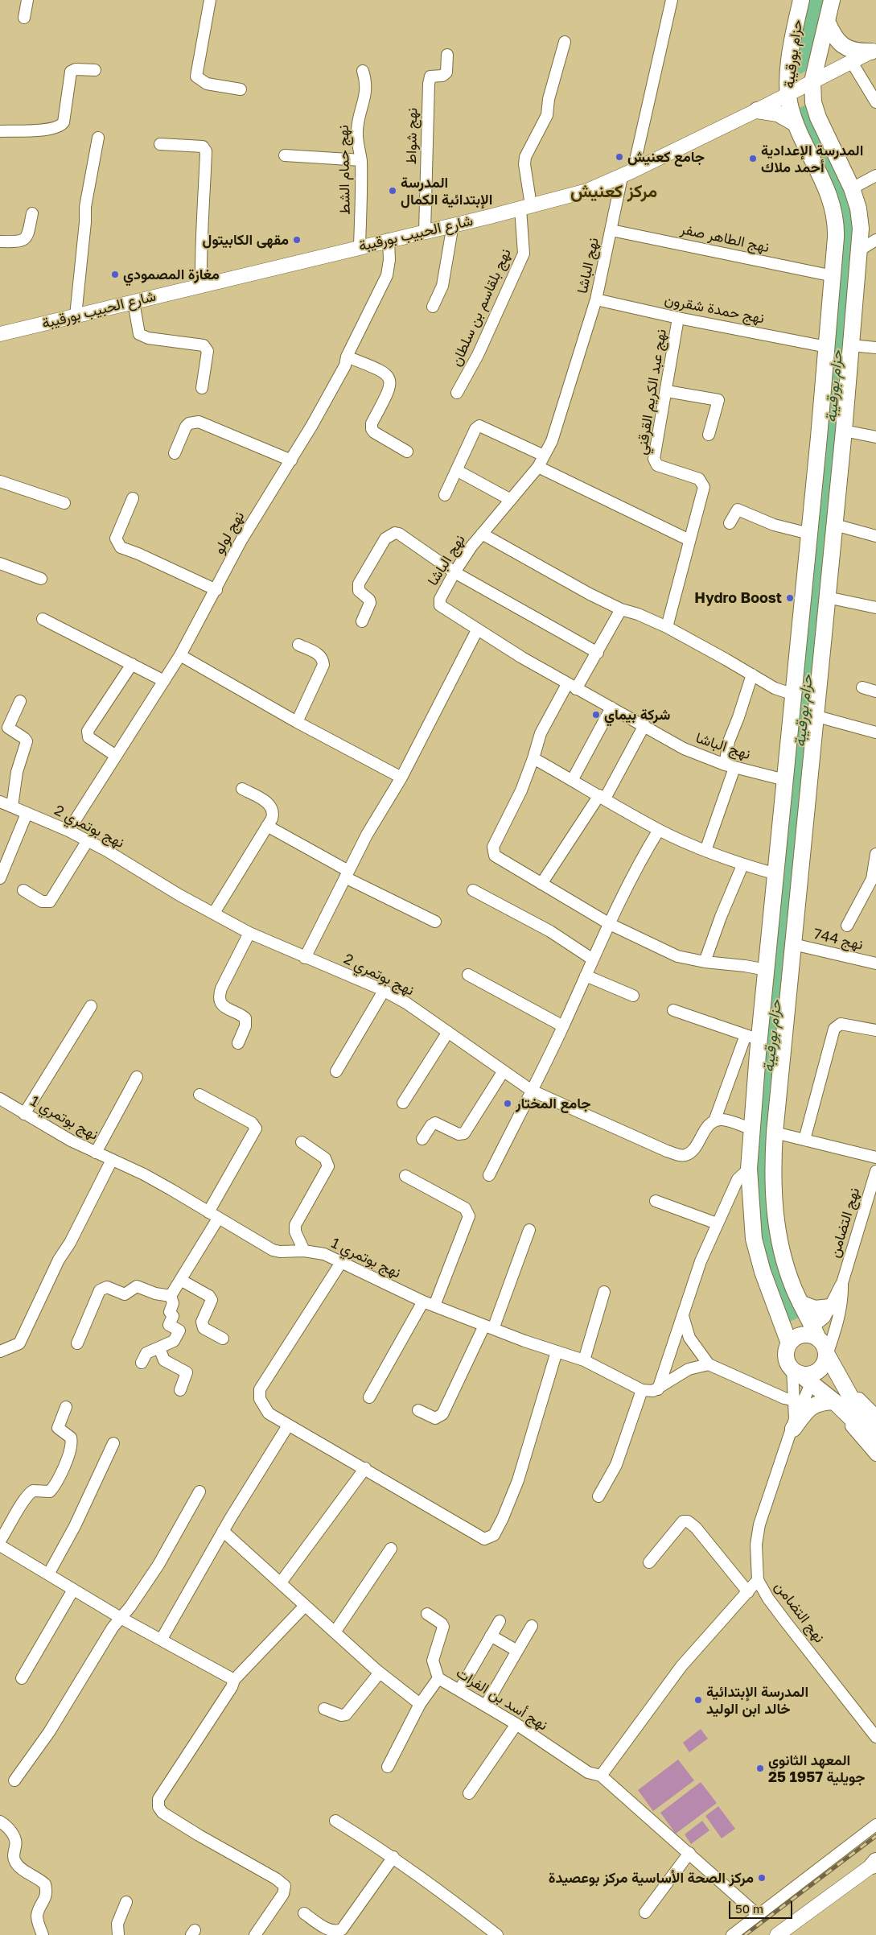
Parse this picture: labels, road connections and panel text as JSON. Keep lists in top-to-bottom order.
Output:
{
  "streets": {
    "highway": ["حزام بورقيبة"],
    "main road": ["شارع الحبيب بورقيبة"],
    "street": [
      "نهج شواط",
      "نهج حمام الشط",
      "نهج الطاهر صفر",
      "نهج الباشا",
      "نهج بلقاسم بن سلطان",
      "نهج حمدة شقرون",
      "نهج عبد الكريم القرقني",
      "نهج لولو",
      "نهج بوتمري 2",
      "نهج 744",
      "نهج بوتمري 1",
      "نهج التضامن",
      "نهج أسد بن الفرات"
    ]
  },
  "crossings": [
    ["حزام بورقيبة", "شارع الحبيب بورقيبة"],
    ["حزام بورقيبة", "نهج الطاهر صفر"],
    ["حزام بورقيبة", "نهج الباشا"],
    ["حزام بورقيبة", "نهج حمدة شقرون"],
    ["حزام بورقيبة", "نهج 744"],
    ["حزام بورقيبة", "نهج التضامن"],
    ["نهج شواط", "شارع الحبيب بورقيبة"],
    ["نهج حمام الشط", "شارع الحبيب بورقيبة"],
    ["شارع الحبيب بورقيبة", "نهج الباشا"],
    ["شارع الحبيب بورقيبة", "نهج بلقاسم بن سلطان"],
    ["شارع الحبيب بورقيبة", "نهج لولو"],
    ["نهج الطاهر صفر", "نهج الباشا"],
    ["نهج الباشا", "نهج حمدة شقرون"],
    ["نهج حمدة شقرون", "نهج عبد الكريم القرقني"],
    ["نهج لولو", "نهج بوتمري 2"]
  ],
  "districts": ["مركز كعنيش"],
  "water": ["حزام بورقيبة"],
  "places": [
    "جامع كعنيش",
    "المدرسة الإعدادية أحمد ملاك",
    "المدرسة الإبتدائية الكمال",
    "مقهى الكابيتول",
    "مغازة المصمودي",
    "Hydro Boost",
    "شركة بيماي",
    "جامع المختار",
    "المدرسة الإبتدائية خالد ابن الوليد",
    "المعهد الثانوي 25 جويلية 1957",
    "مركز الصحة الأساسية مركز بوعصيدة"
  ],
  "scale_bar": "50 m"
}
